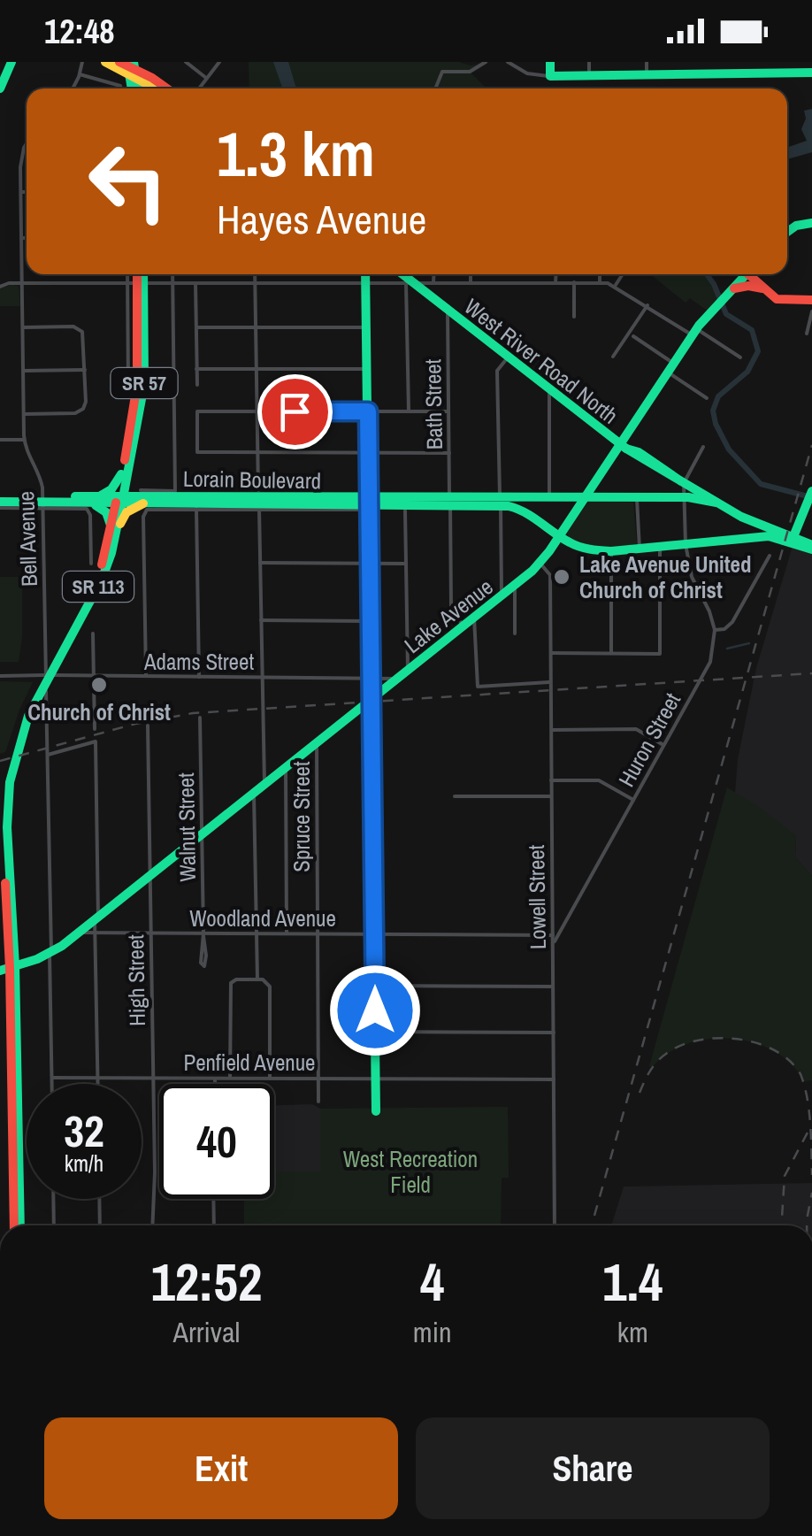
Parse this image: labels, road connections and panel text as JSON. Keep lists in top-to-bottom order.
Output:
{
  "streets": {
    "main road": [
      "West River Road North",
      "SR 57",
      "Lorain Boulevard",
      "SR 113",
      "Lake Avenue"
    ],
    "street": [
      "Bath Street",
      "Bell Avenue",
      "Adams Street",
      "Huron Street",
      "Spruce Street",
      "Walnut Street",
      "Lowell Street",
      "Woodland Avenue",
      "High Street",
      "Penfield Avenue"
    ]
  },
  "crossings": [
    ["West River Road North", "Bath Street"],
    ["West River Road North", "Lorain Boulevard"],
    ["West River Road North", "Lake Avenue"],
    ["SR 57", "Lorain Boulevard"],
    ["SR 57", "SR 113"],
    ["Bath Street", "Lorain Boulevard"],
    ["Bath Street", "Lake Avenue"],
    ["Lorain Boulevard", "Bell Avenue"],
    ["Lorain Boulevard", "SR 113"],
    ["Lorain Boulevard", "Lake Avenue"],
    ["Bell Avenue", "Lake Avenue"],
    ["Bell Avenue", "Adams Street"],
    ["Bell Avenue", "Penfield Avenue"],
    ["SR 113", "Lake Avenue"],
    ["Lake Avenue", "Adams Street"],
    ["Lake Avenue", "Spruce Street"],
    ["Lake Avenue", "Walnut Street"],
    ["Lake Avenue", "Lowell Street"],
    ["Lake Avenue", "Woodland Avenue"],
    ["Lake Avenue", "High Street"],
    ["Huron Street", "Lowell Street"],
    ["Spruce Street", "Woodland Avenue"],
    ["Spruce Street", "Penfield Avenue"],
    ["Walnut Street", "Woodland Avenue"],
    ["Lowell Street", "Woodland Avenue"],
    ["Lowell Street", "Penfield Avenue"],
    ["Woodland Avenue", "High Street"],
    ["High Street", "Penfield Avenue"]
  ],
  "parks": ["West Recreation Field"],
  "places": ["Lake Avenue United Church of Christ", "Church of Christ"],
  "page": {
    "status": "12:48",
    "turn": ["1.3 km", "Hayes Avenue"],
    "speed": "32 km/h",
    "limit": "40",
    "eta": [
      "12:52",
      "Arrival",
      "4",
      "min",
      "1.4",
      "km"
    ],
    "buttons": ["Exit", "Share"]
  }
}
